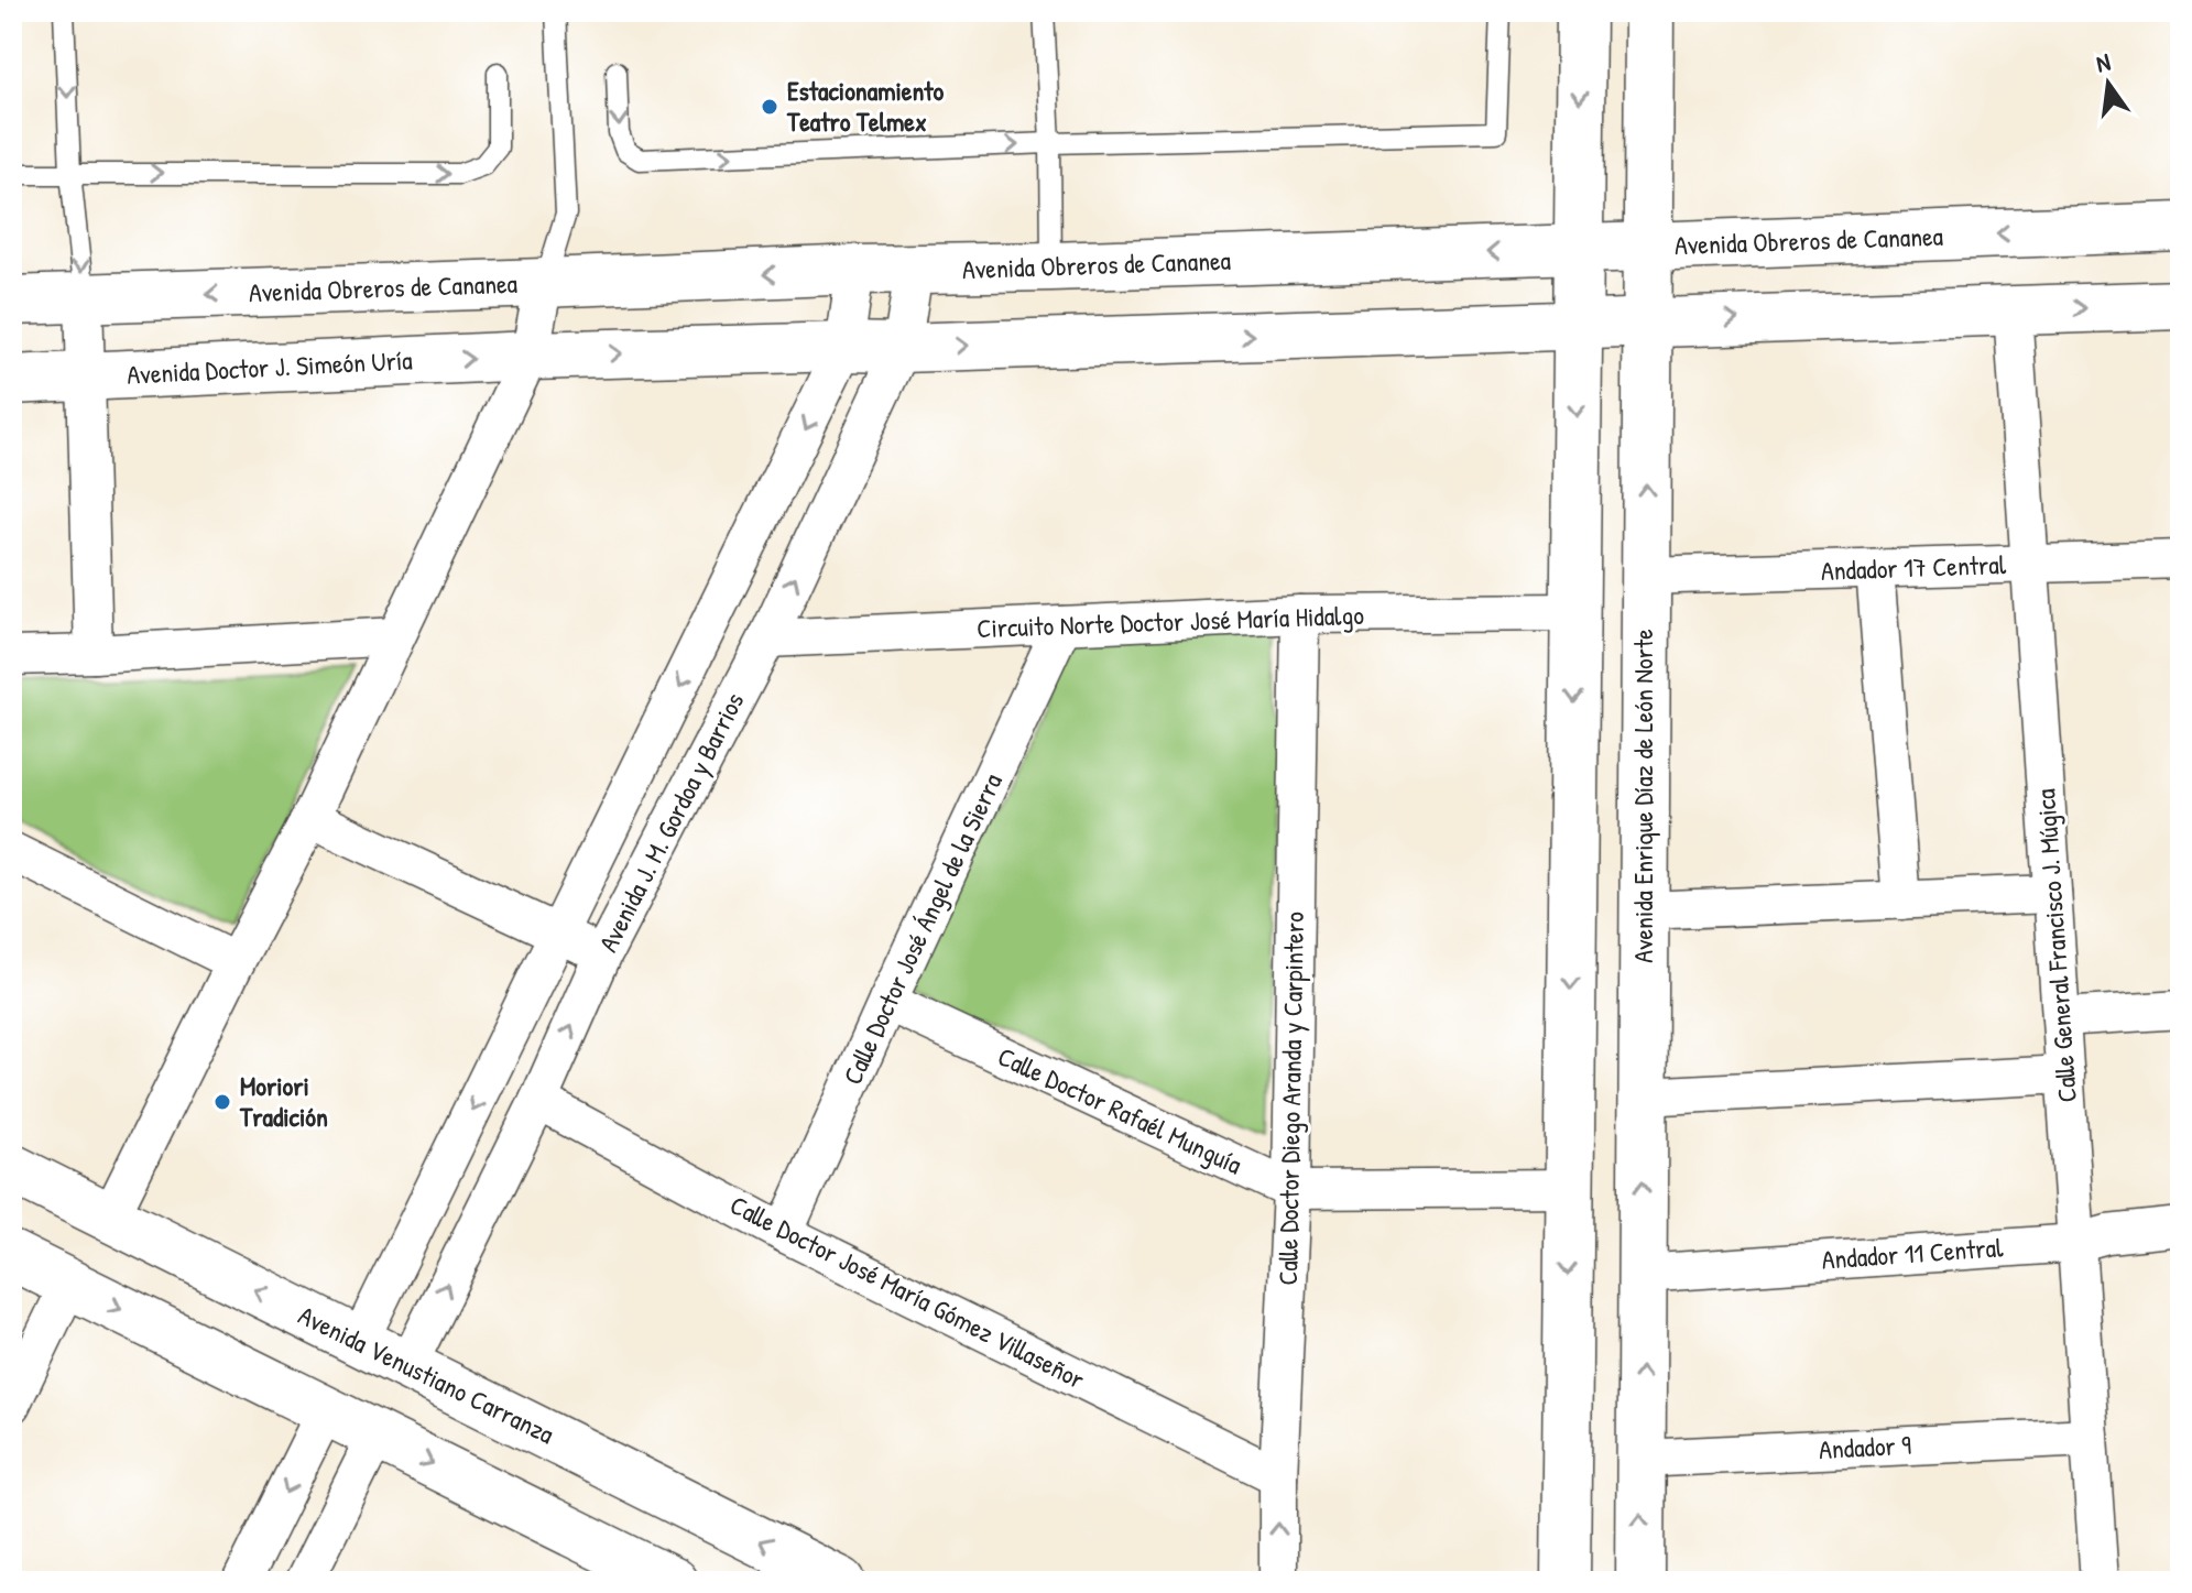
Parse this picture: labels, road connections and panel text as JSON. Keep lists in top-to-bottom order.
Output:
{
  "streets": {
    "street": [
      "Avenida Obreros de Cananea",
      "Avenida Doctor J. Simeón Uría",
      "Andador 17 Central",
      "Circuito Norte Doctor José María Hidalgo",
      "Avenida Enrique Díaz de León Norte",
      "Avenida J. M. Gordoa y Barrios",
      "Calle Doctor José Ángel de la Sierra",
      "Calle General Francisco J. Múgica",
      "Calle Doctor Diego Aranda y Carpintero",
      "Calle Doctor Rafaél Munguía",
      "Andador 11 Central",
      "Calle Doctor José María Gómez Villaseñor",
      "Avenida Venustiano Carranza",
      "Andador 9"
    ]
  },
  "crossings": [
    ["Avenida Obreros de Cananea", "Avenida Enrique Díaz de León Norte"],
    ["Avenida Obreros de Cananea", "Avenida J. M. Gordoa y Barrios"],
    ["Andador 17 Central", "Avenida Enrique Díaz de León Norte"],
    ["Andador 17 Central", "Calle General Francisco J. Múgica"],
    ["Circuito Norte Doctor José María Hidalgo", "Avenida J. M. Gordoa y Barrios"],
    ["Circuito Norte Doctor José María Hidalgo", "Calle Doctor José Ángel de la Sierra"],
    ["Circuito Norte Doctor José María Hidalgo", "Calle Doctor Diego Aranda y Carpintero"],
    ["Avenida Enrique Díaz de León Norte", "Andador 11 Central"],
    ["Avenida Enrique Díaz de León Norte", "Andador 9"],
    ["Avenida J. M. Gordoa y Barrios", "Calle Doctor José María Gómez Villaseñor"],
    ["Avenida J. M. Gordoa y Barrios", "Avenida Venustiano Carranza"],
    ["Calle Doctor José Ángel de la Sierra", "Calle Doctor Rafaél Munguía"],
    ["Calle Doctor José Ángel de la Sierra", "Calle Doctor José María Gómez Villaseñor"],
    ["Calle General Francisco J. Múgica", "Andador 11 Central"],
    ["Calle General Francisco J. Múgica", "Andador 9"],
    ["Calle Doctor Diego Aranda y Carpintero", "Calle Doctor Rafaél Munguía"],
    ["Calle Doctor Diego Aranda y Carpintero", "Calle Doctor José María Gómez Villaseñor"]
  ],
  "places": ["Estacionamiento Teatro Telmex", "Moriori Tradición"],
  "north": "top"
}
